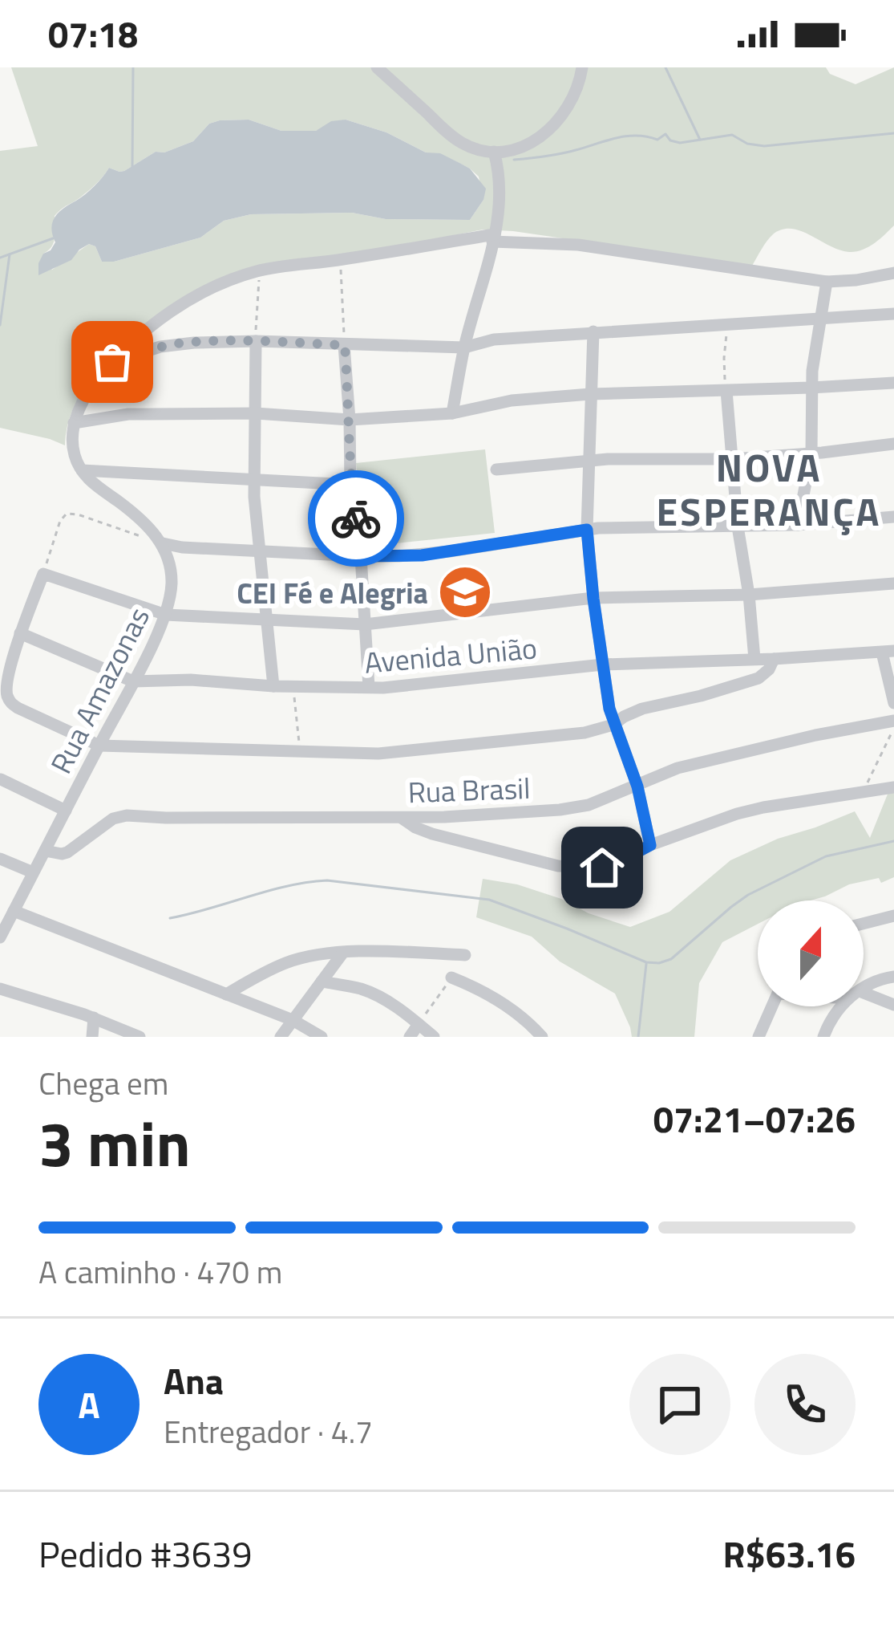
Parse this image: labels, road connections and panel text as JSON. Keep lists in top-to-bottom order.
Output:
{
  "streets": {
    "street": ["Avenida União", "Rua Amazonas", "Rua Brasil"]
  },
  "crossings": [
    ["Avenida União", "Rua Amazonas"],
    ["Rua Amazonas", "Rua Brasil"]
  ],
  "districts": ["NOVA ESPERANÇA"],
  "places": {
    "school or university": ["CEI Fé e Alegria"]
  },
  "north": "top",
  "page": {
    "status": "07:18",
    "heading": ["3 min", "Chega em", "07:21–07:26"],
    "panel": [
      "Ana",
      "Entregador · 4.7",
      "Pedido #3639",
      "R$63.16"
    ],
    "bar": "A caminho · 470 m",
    "round": "A"
  }
}
